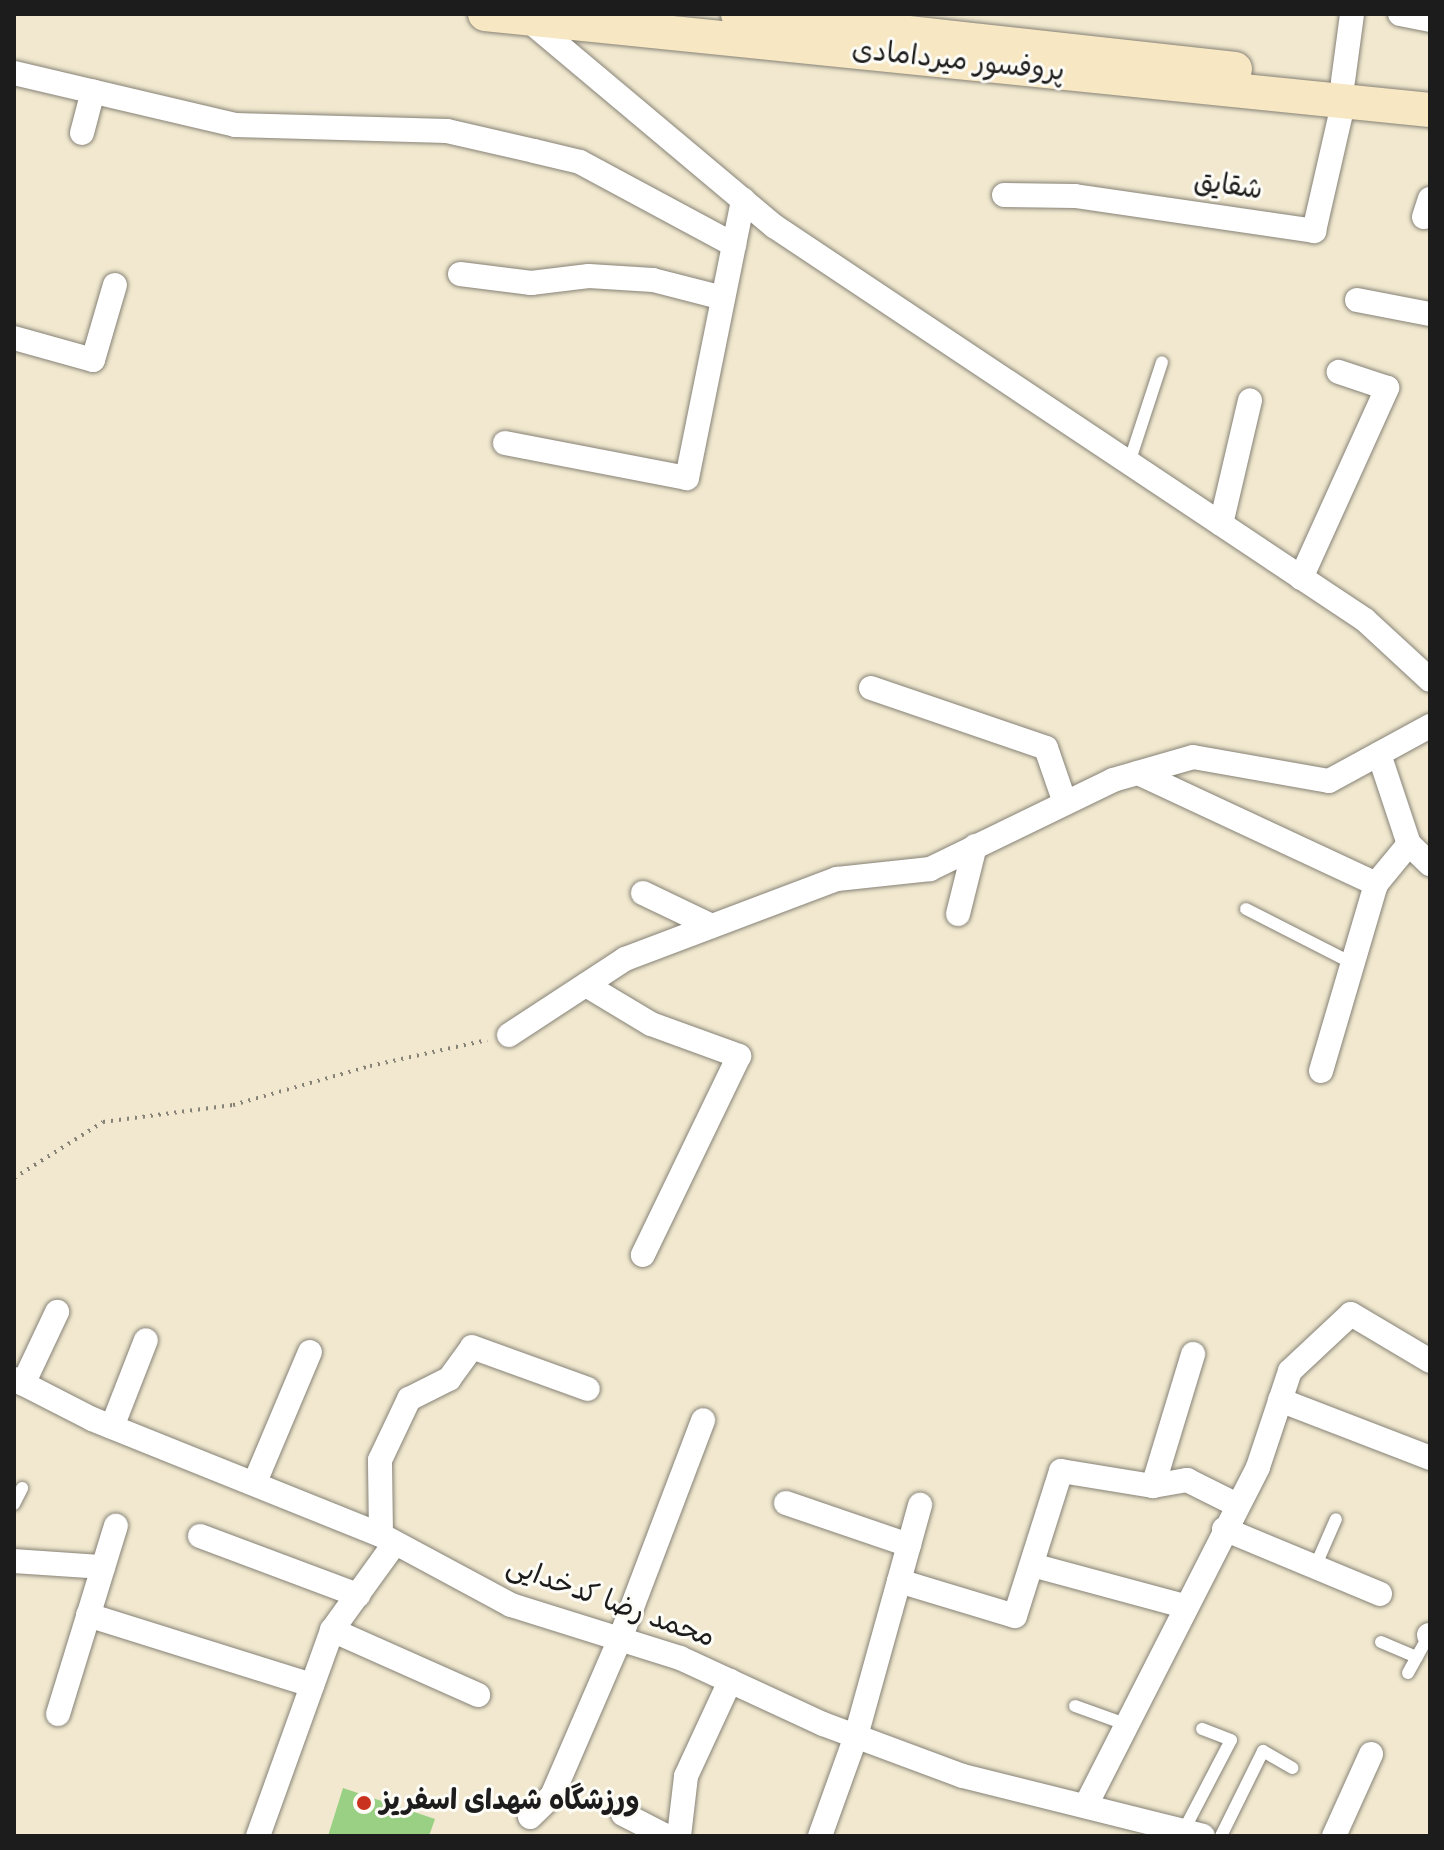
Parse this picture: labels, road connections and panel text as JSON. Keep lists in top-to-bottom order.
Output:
{
  "streets": {
    "main road": ["پروفسور میردامادی"],
    "street": ["شقایق", "محمد رضا کدخدایی"]
  },
  "crossings": [
    ["پروفسور میردامادی", "شقایق"]
  ],
  "places": ["ورزشگاه شهدای اسفریز"]
}
